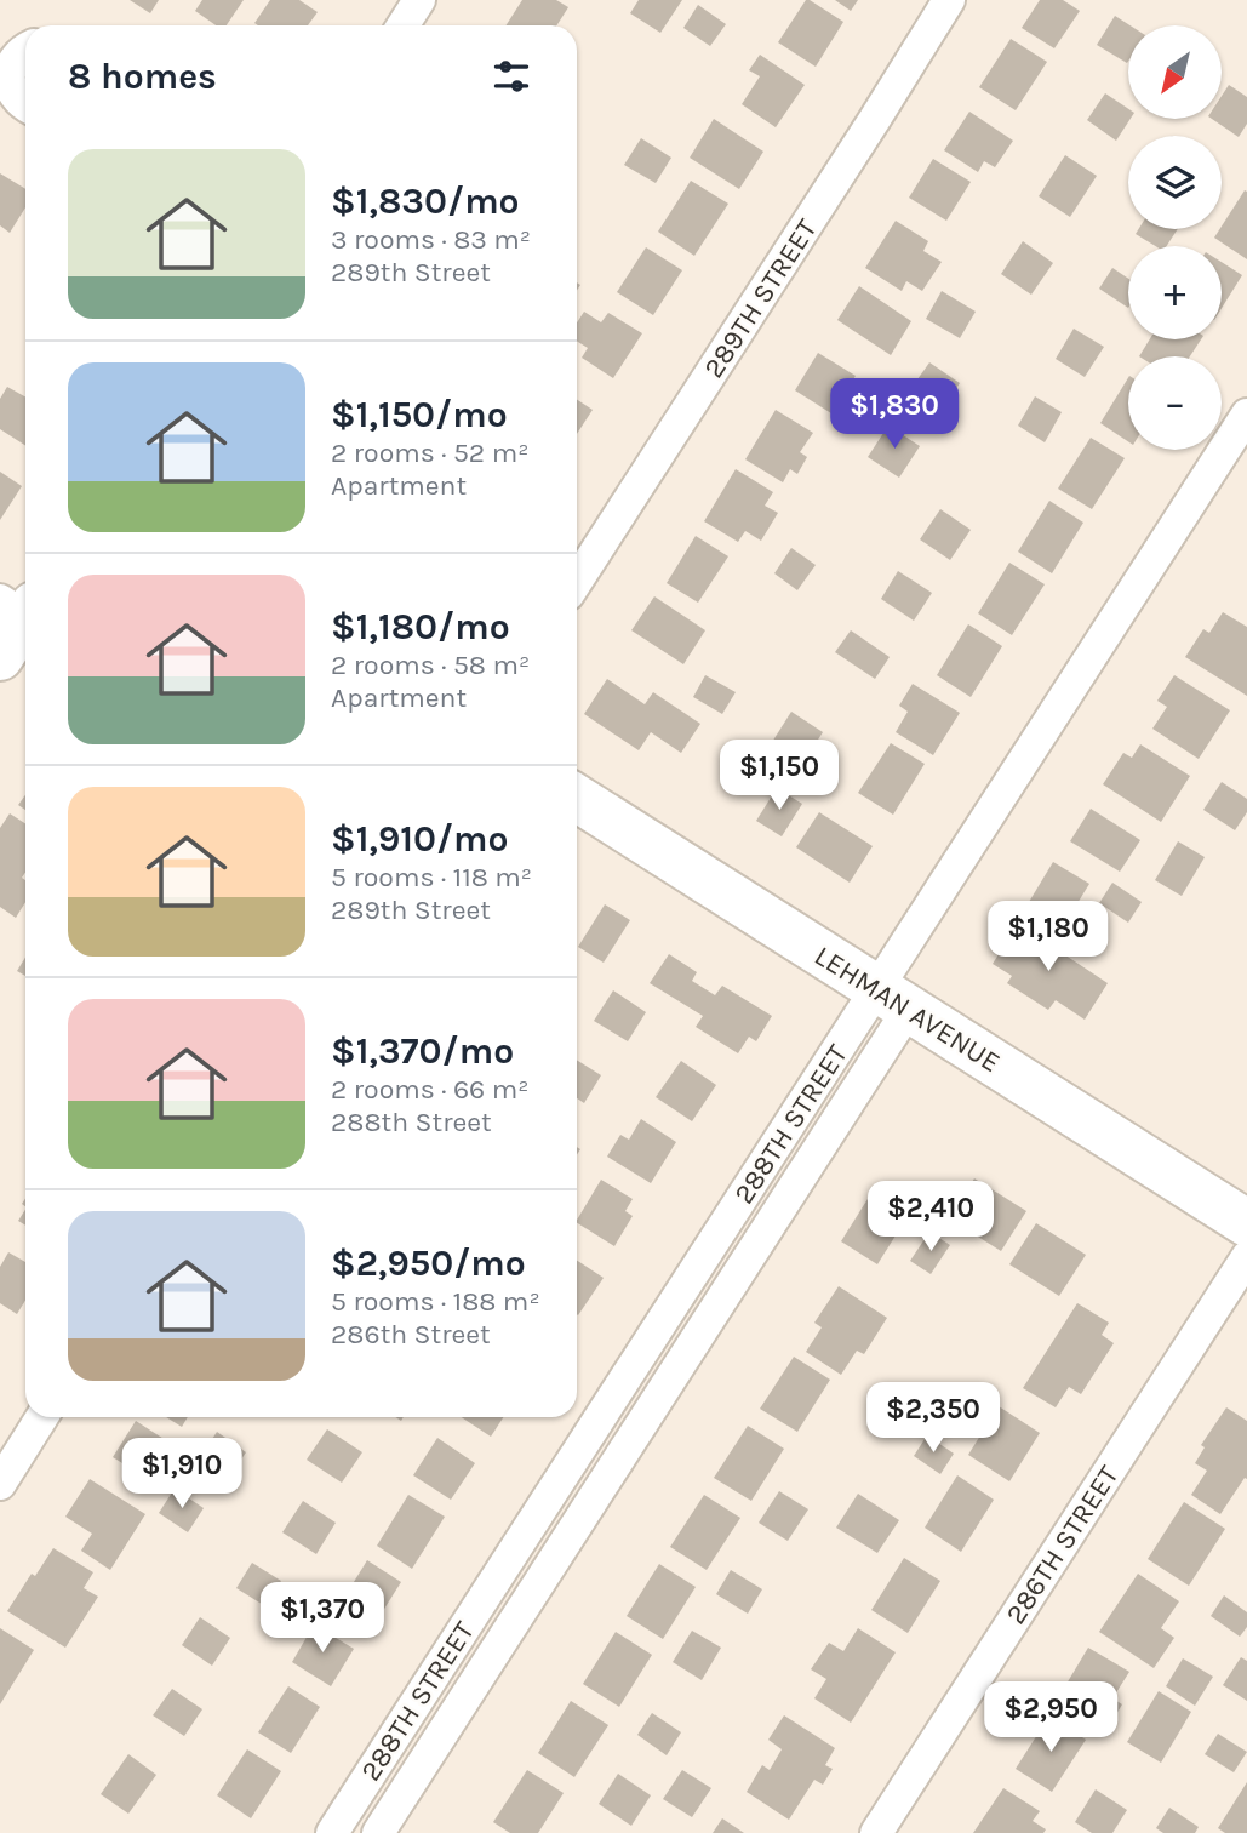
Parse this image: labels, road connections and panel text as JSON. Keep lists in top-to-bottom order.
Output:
{
  "streets": {
    "street": [
      "289TH STREET",
      "LEHMAN AVENUE",
      "288TH STREET",
      "286TH STREET"
    ]
  },
  "crossings": [
    ["LEHMAN AVENUE", "288TH STREET"]
  ],
  "north": "bottom left",
  "page": {
    "map_buttons": ["+", "−"],
    "heading": "8 homes",
    "list": [
      {
        "name": "$1,830/mo",
        "note": "3 rooms · 83 m² · 289th Street"
      },
      {
        "name": "$1,150/mo",
        "note": "2 rooms · 52 m² · Apartment"
      },
      {
        "name": "$1,180/mo",
        "note": "2 rooms · 58 m² · Apartment"
      },
      {
        "name": "$1,910/mo",
        "note": "5 rooms · 118 m² · 289th Street"
      },
      {
        "name": "$1,370/mo",
        "note": "2 rooms · 66 m² · 288th Street"
      },
      {
        "name": "$2,950/mo",
        "note": "5 rooms · 188 m² · 286th Street"
      }
    ],
    "price": [
      "$1,830",
      "$1,150",
      "$1,180",
      "$2,410",
      "$2,350",
      "$1,910",
      "$1,370",
      "$2,950"
    ]
  }
}
